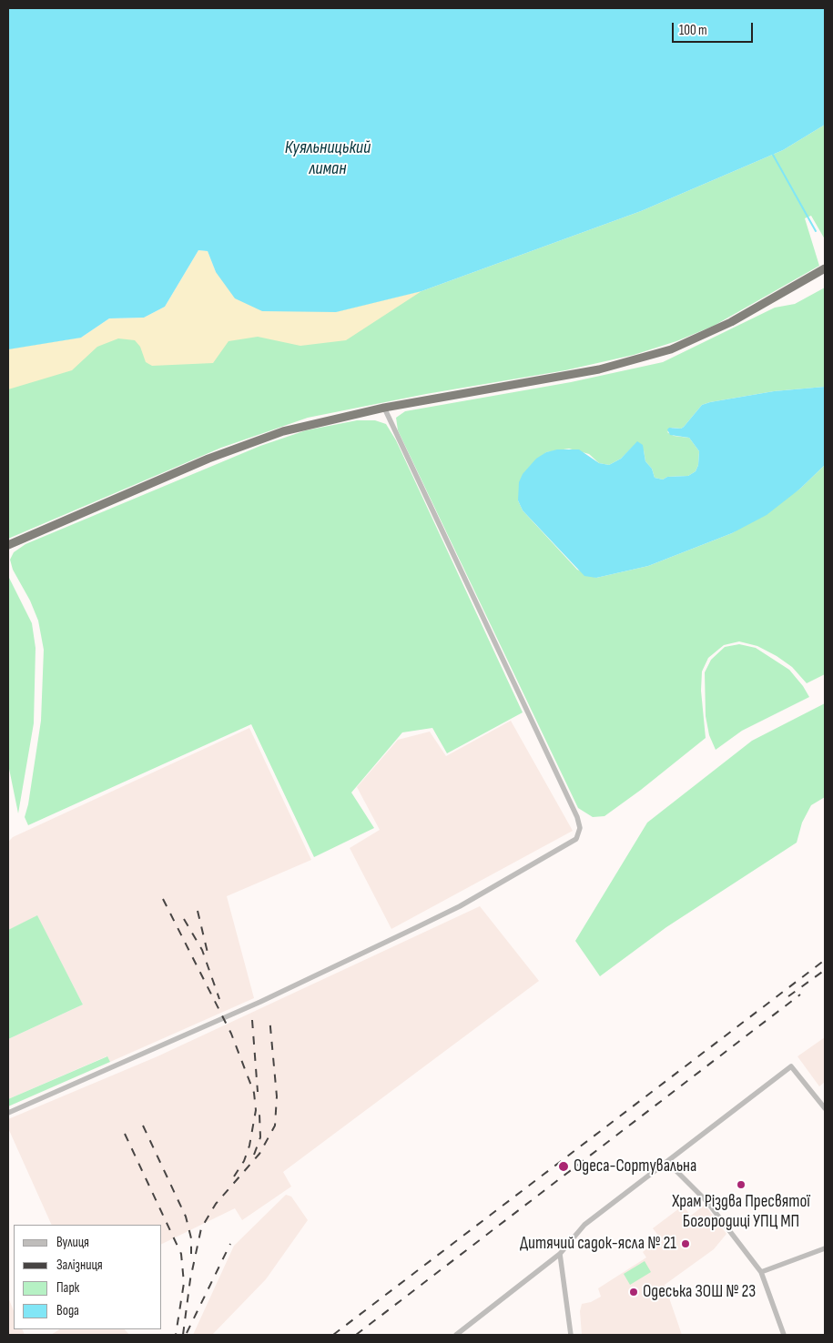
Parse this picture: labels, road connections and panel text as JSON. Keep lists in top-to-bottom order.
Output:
{
  "water": ["Куяльницький лиман"],
  "places": [
    "Одеса-Сортувальна",
    "Храм Різдва Пресвятої Богородиці УПЦ МП",
    "Дитячий садок-ясла № 21",
    "Одеська ЗОШ № 23"
  ],
  "legend": [
    "Вулиця",
    "Залізниця",
    "Парк",
    "Вода"
  ],
  "scale_bar": "100 m"
}
